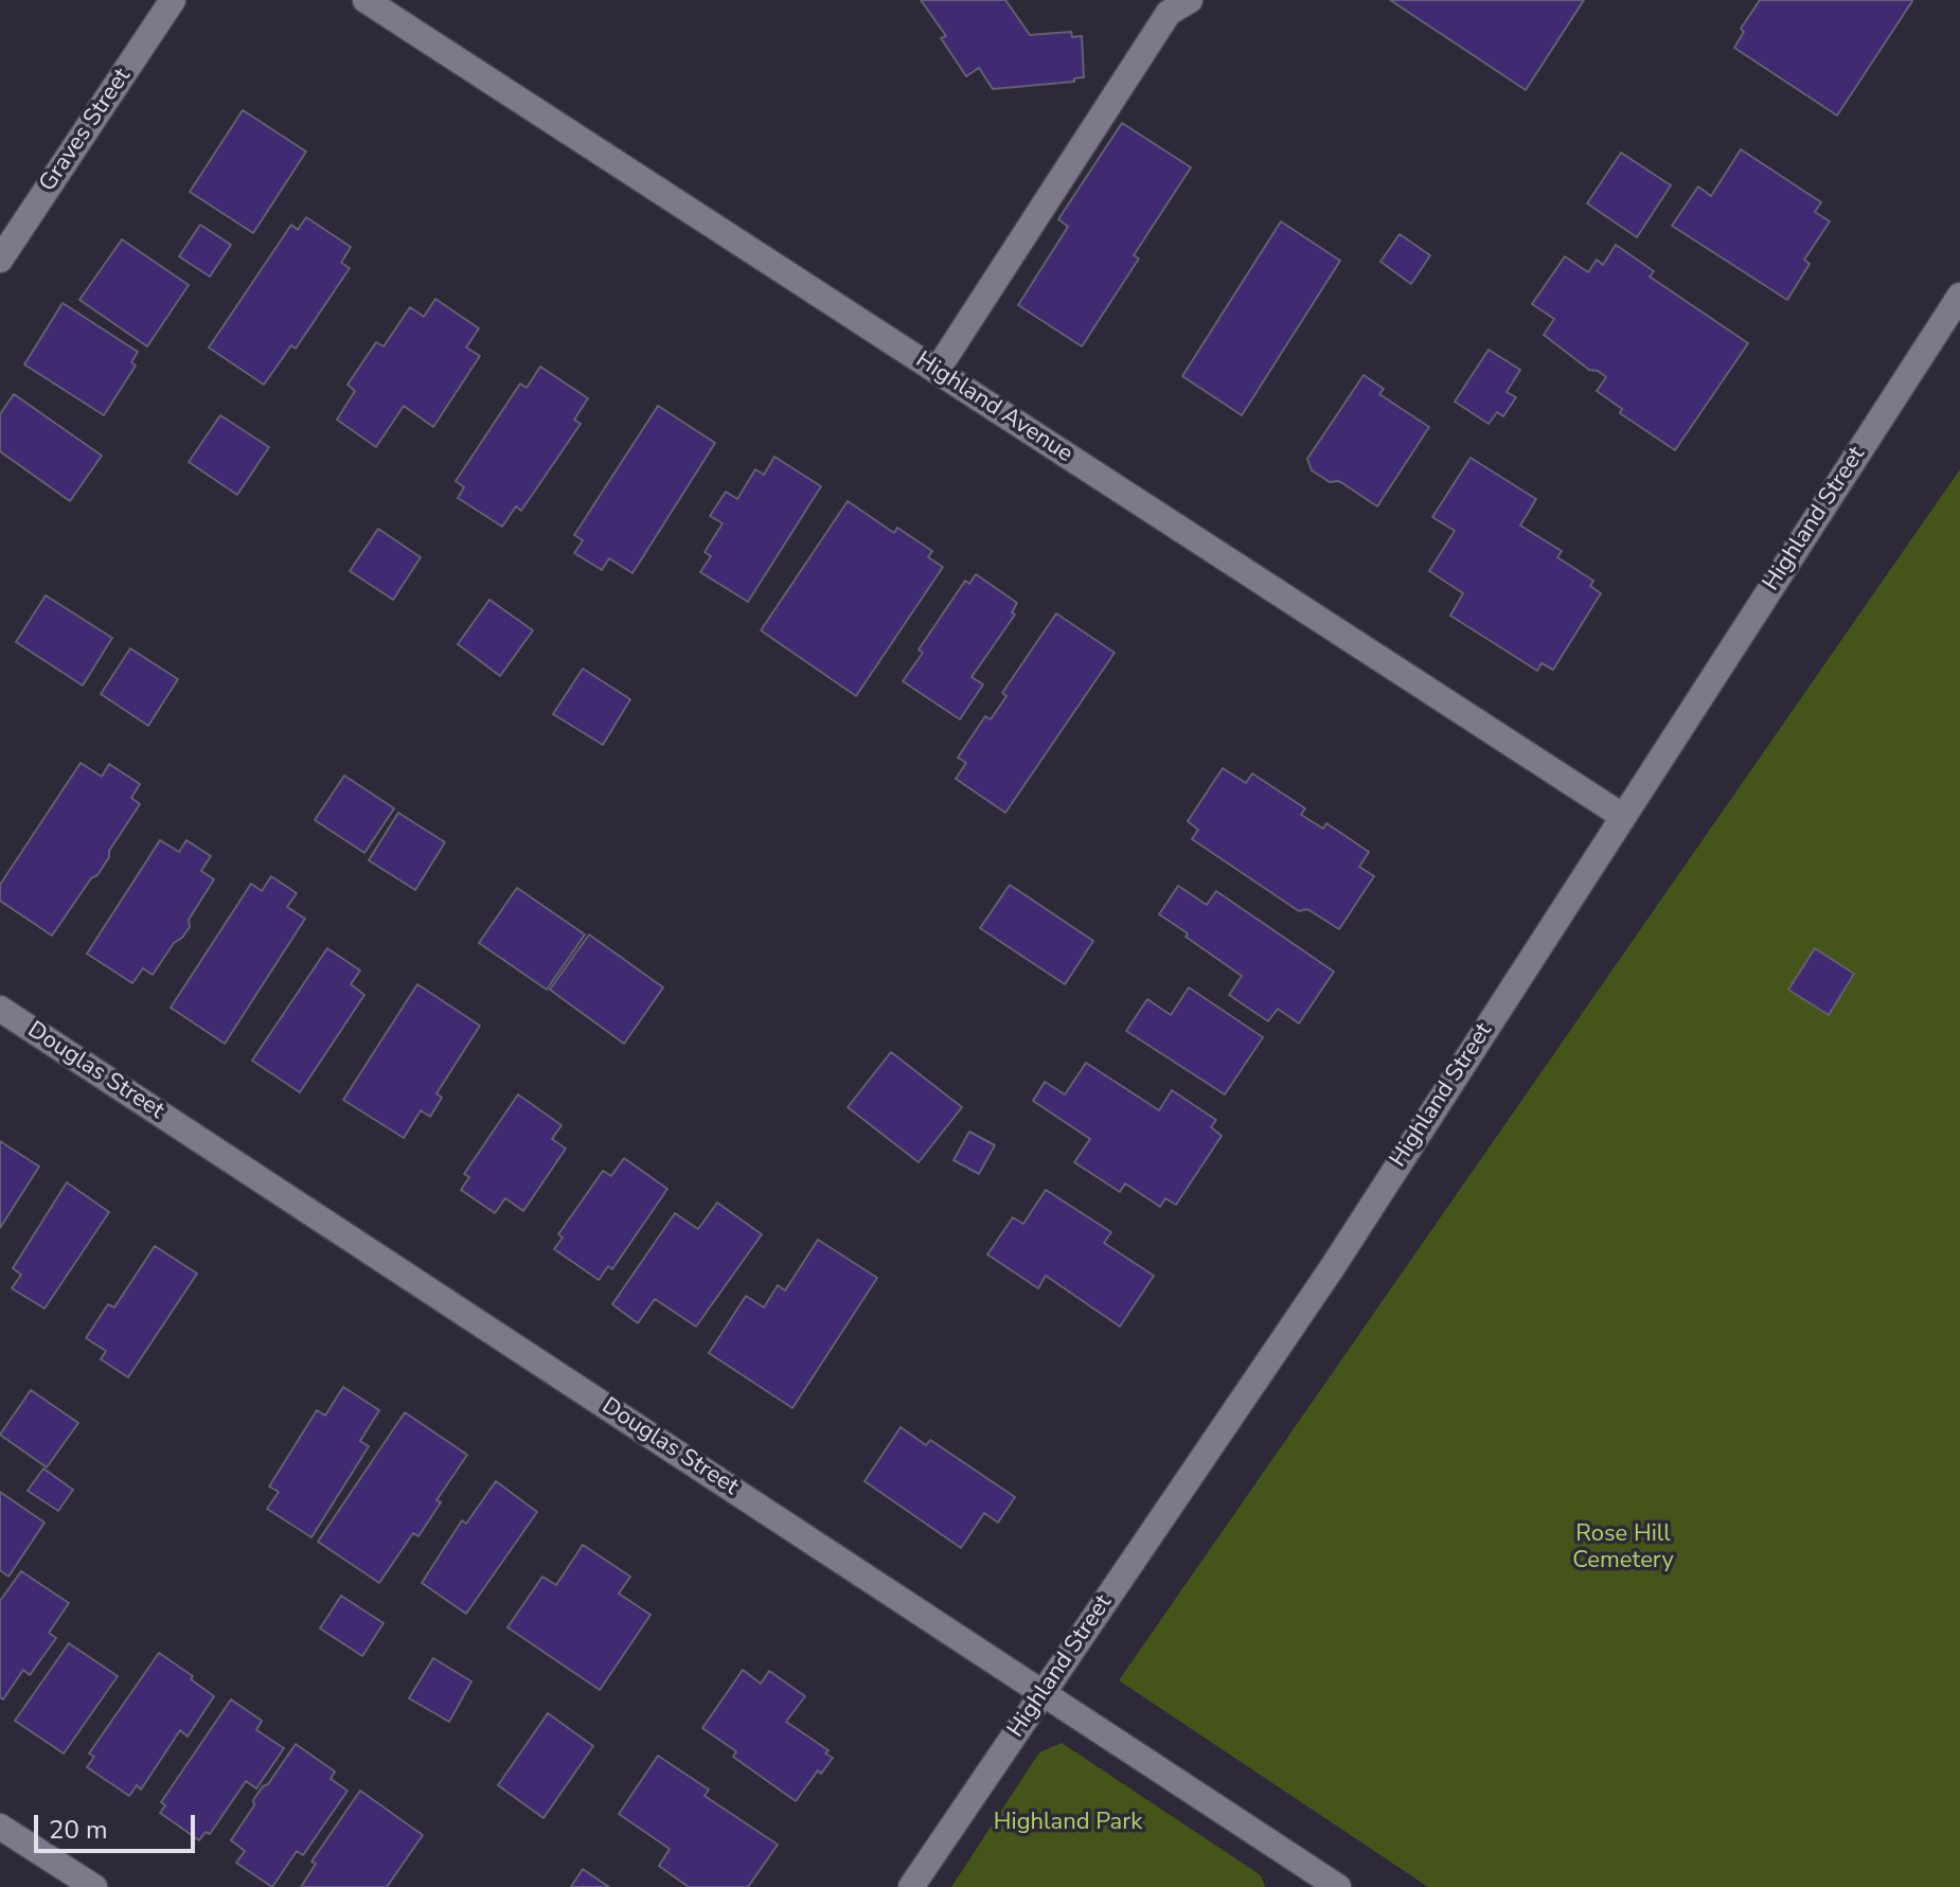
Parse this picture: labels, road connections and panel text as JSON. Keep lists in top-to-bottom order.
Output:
{
  "streets": {
    "street": [
      "Graves Street",
      "Highland Avenue",
      "Highland Street",
      "Douglas Street"
    ]
  },
  "crossings": [
    ["Highland Avenue", "Highland Street"],
    ["Highland Street", "Douglas Street"]
  ],
  "parks": ["Rose Hill Cemetery", "Highland Park"],
  "scale_bar": "20 m"
}
